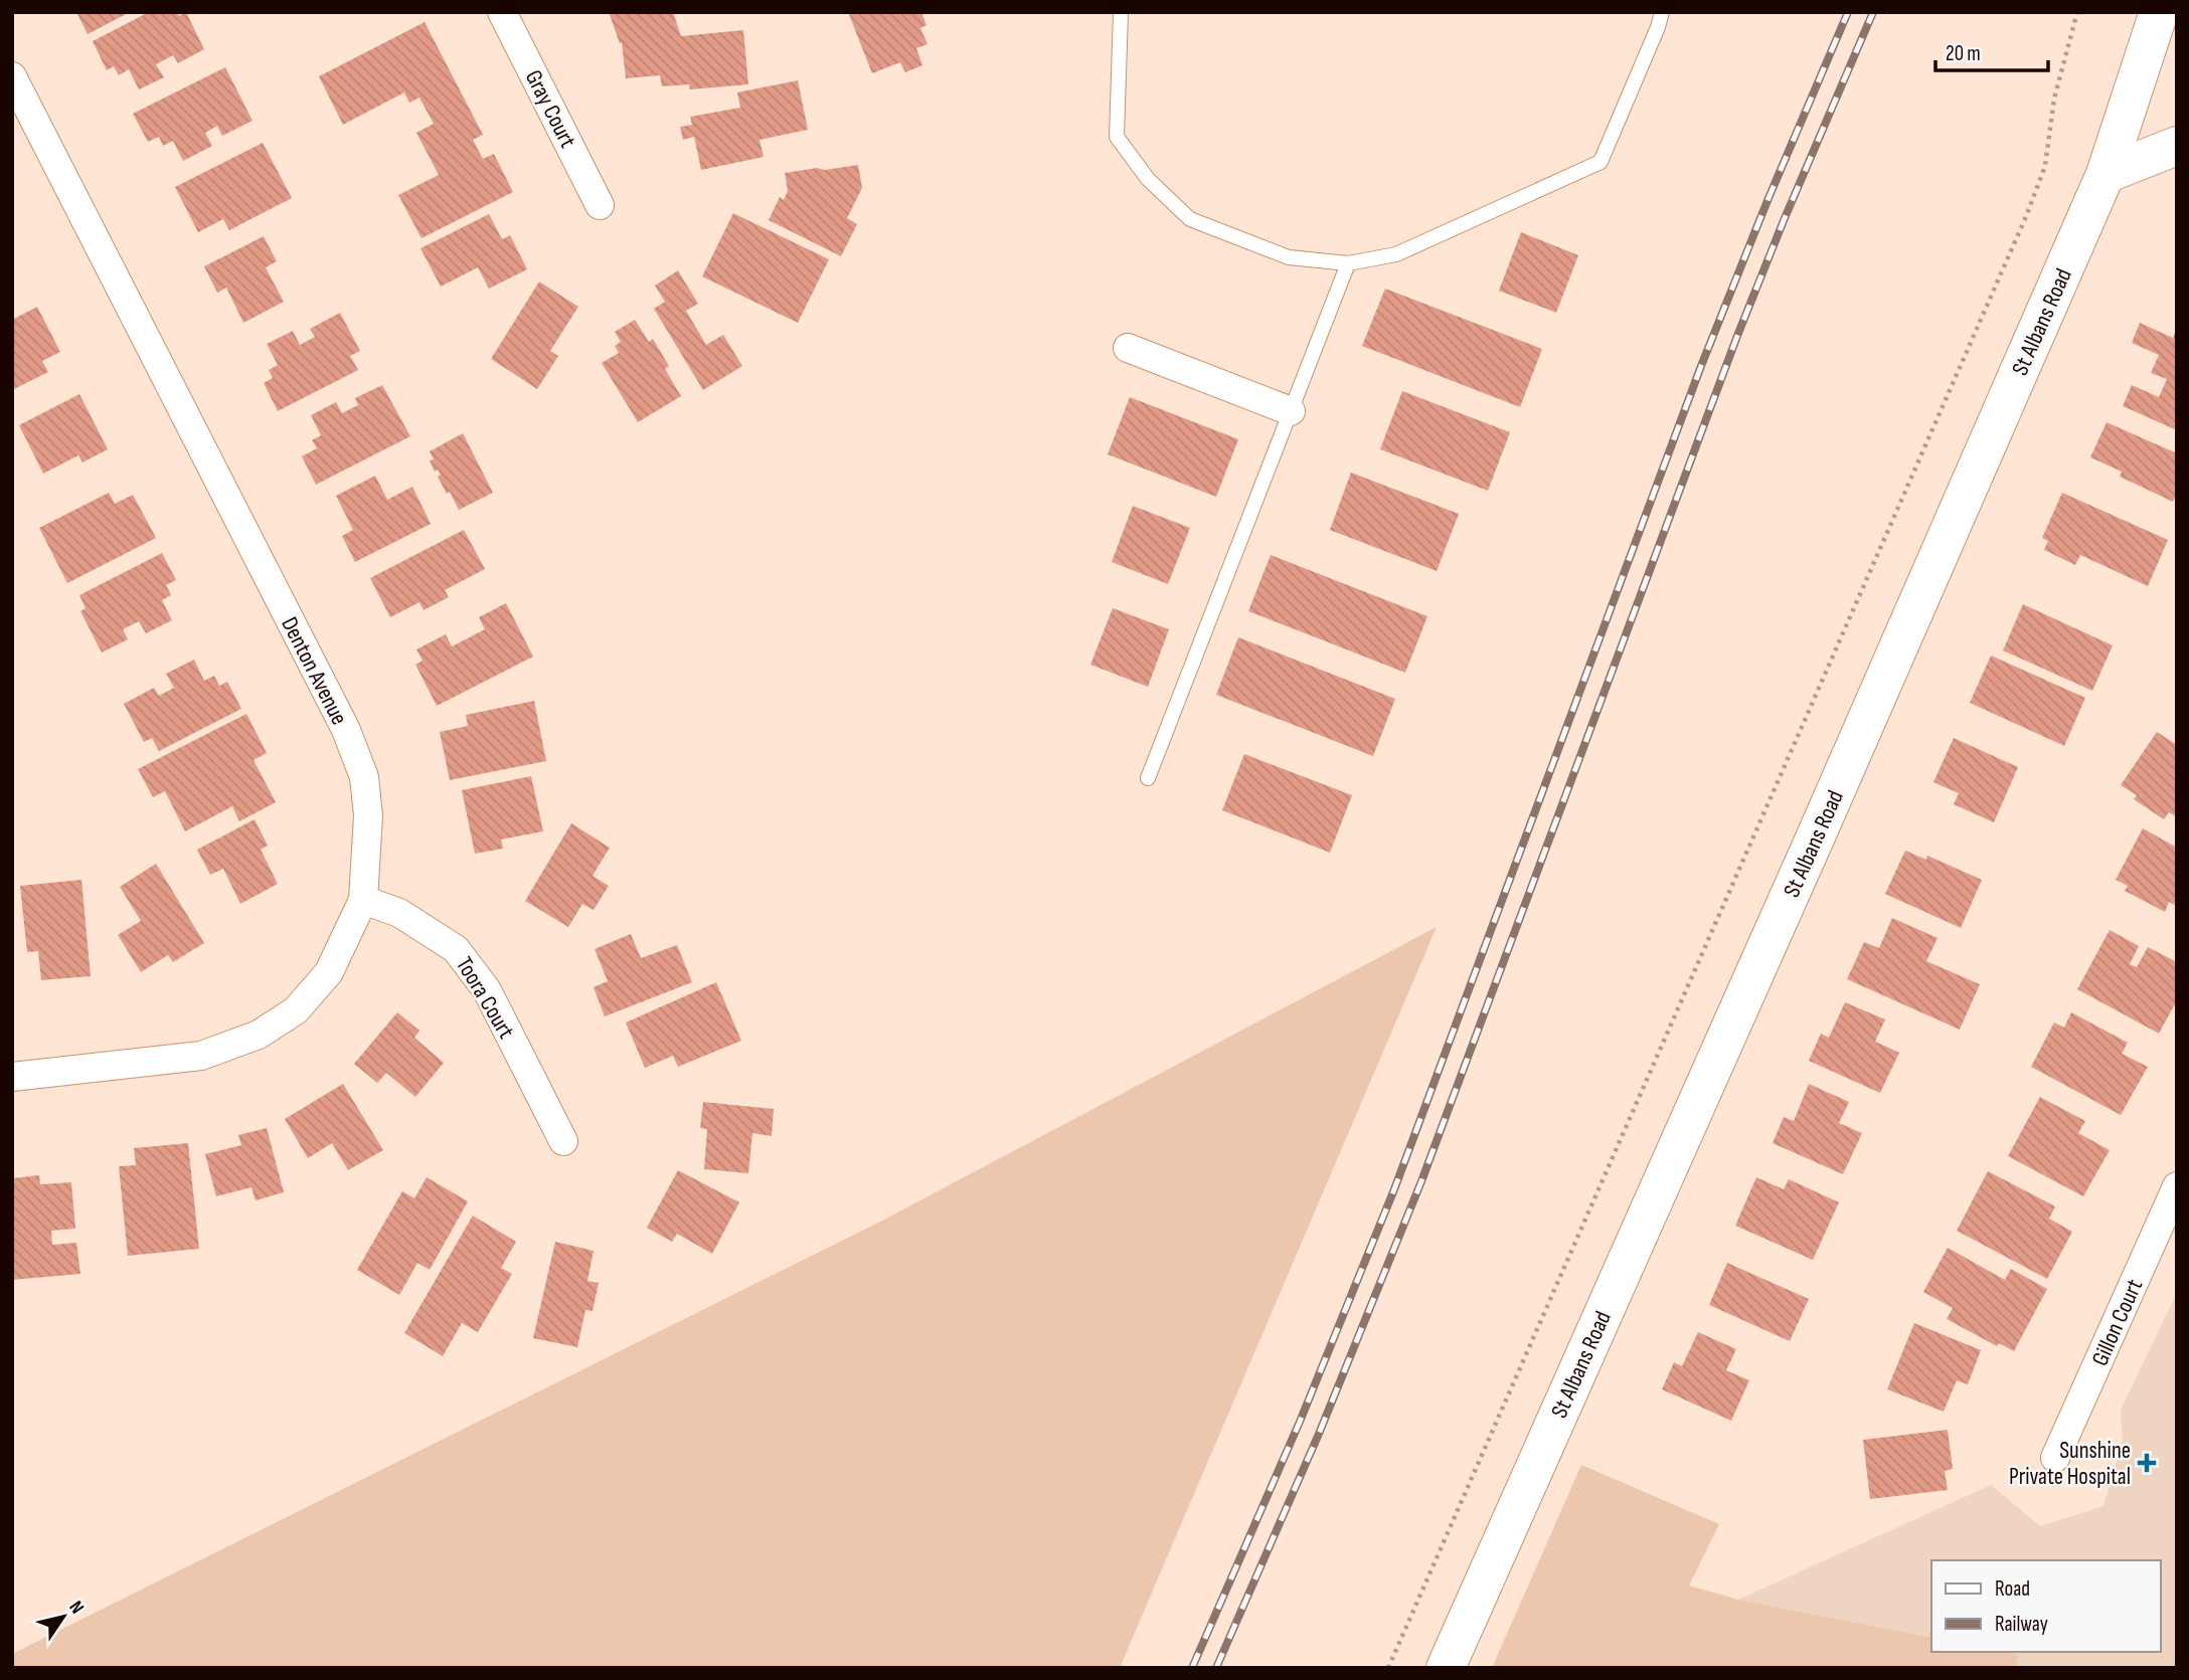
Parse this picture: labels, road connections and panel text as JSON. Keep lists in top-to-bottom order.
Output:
{
  "streets": {
    "main road": ["St Albans Road"],
    "street": [
      "Gray Court",
      "Denton Avenue",
      "Toora Court",
      "Gillon Court"
    ]
  },
  "crossings": [
    ["Denton Avenue", "Toora Court"]
  ],
  "places": {
    "health": ["Sunshine Private Hospital"]
  },
  "legend": ["Road", "Railway"],
  "scale_bar": "20 m",
  "north": "top right"
}
